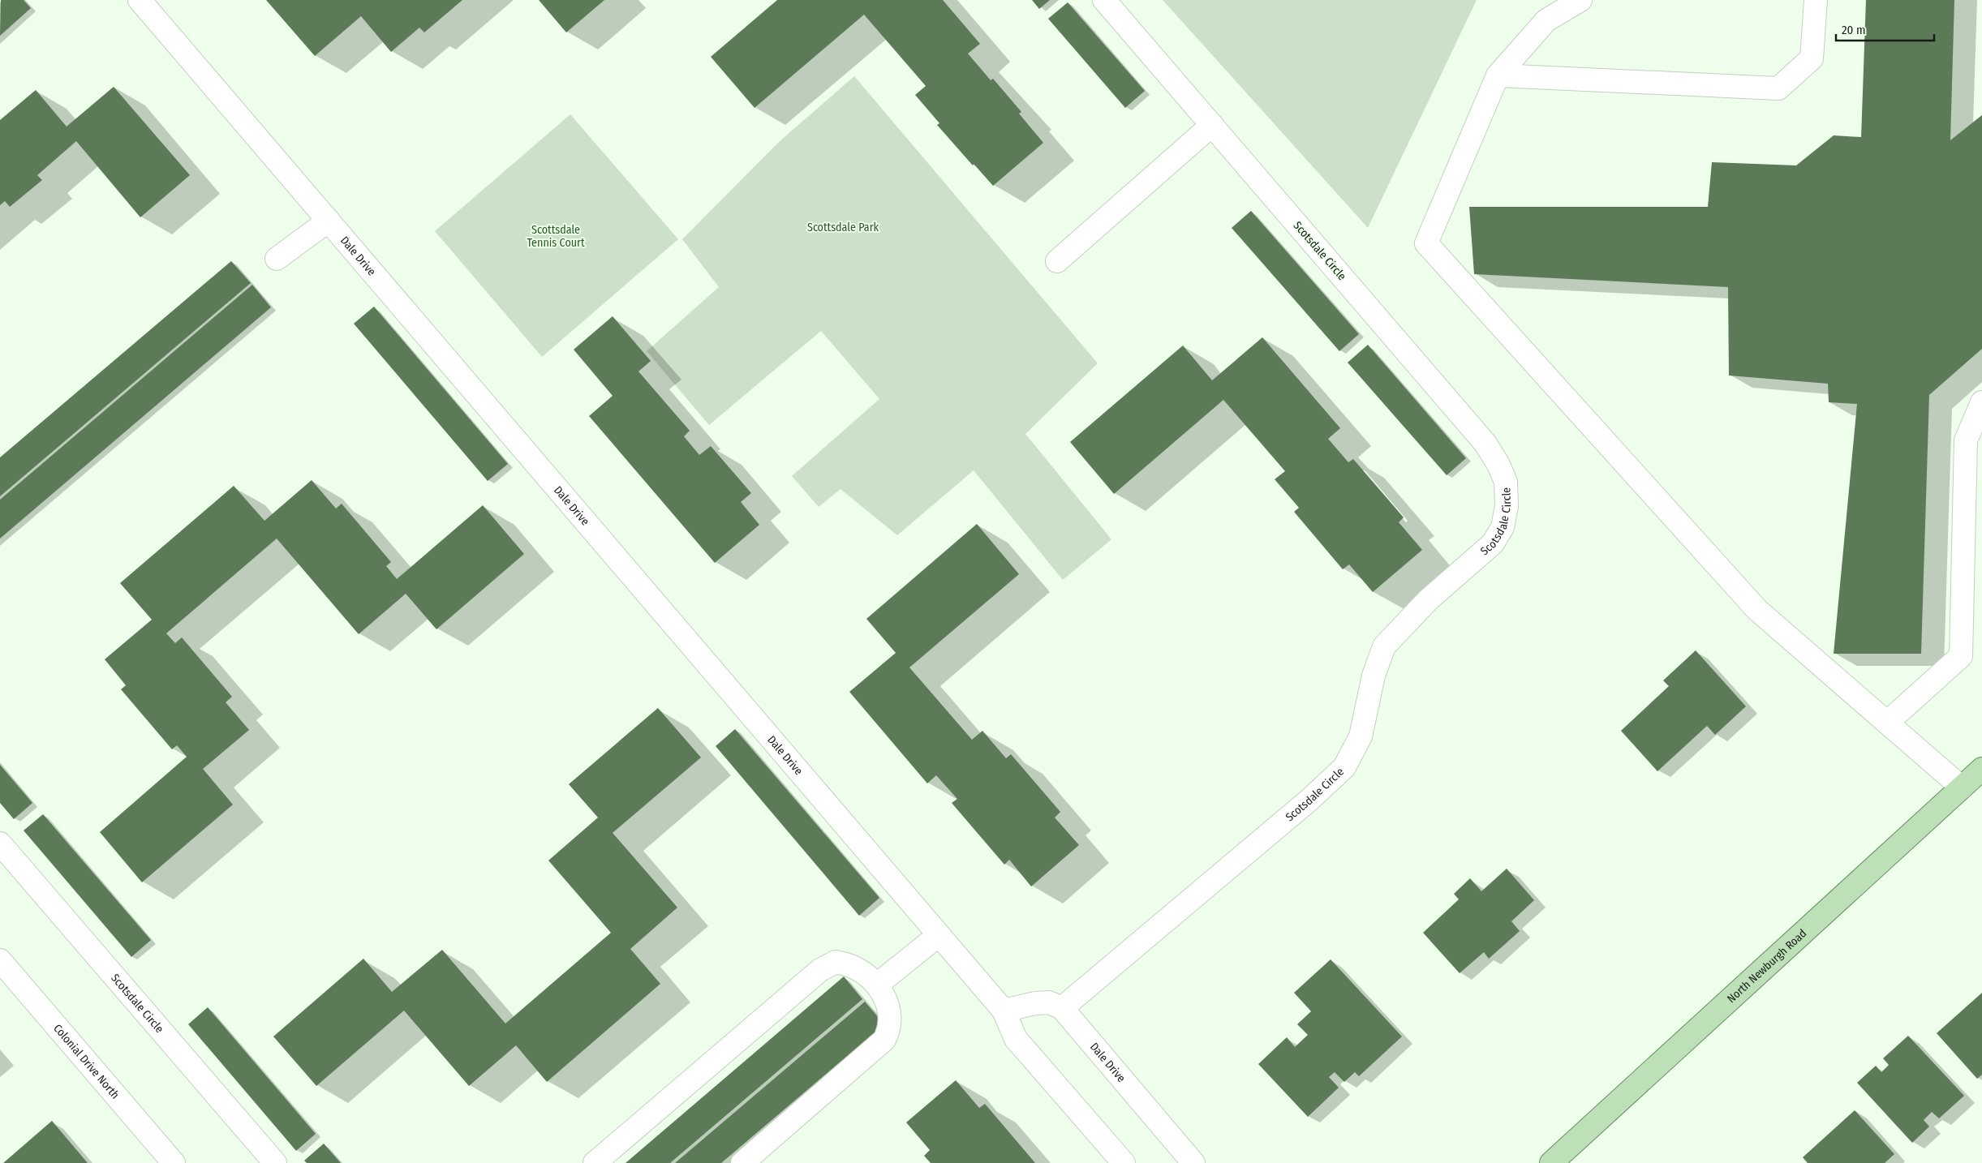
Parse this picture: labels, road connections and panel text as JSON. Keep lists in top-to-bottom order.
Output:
{
  "streets": {
    "main road": ["North Newburgh Road"],
    "street": ["Scotsdale Circle", "Dale Drive", "Colonial Drive North"]
  },
  "crossings": [
    ["Scotsdale Circle", "Dale Drive"]
  ],
  "parks": ["Scottsdale Park", "Scottsdale Tennis Court"],
  "scale_bar": "20 m"
}
